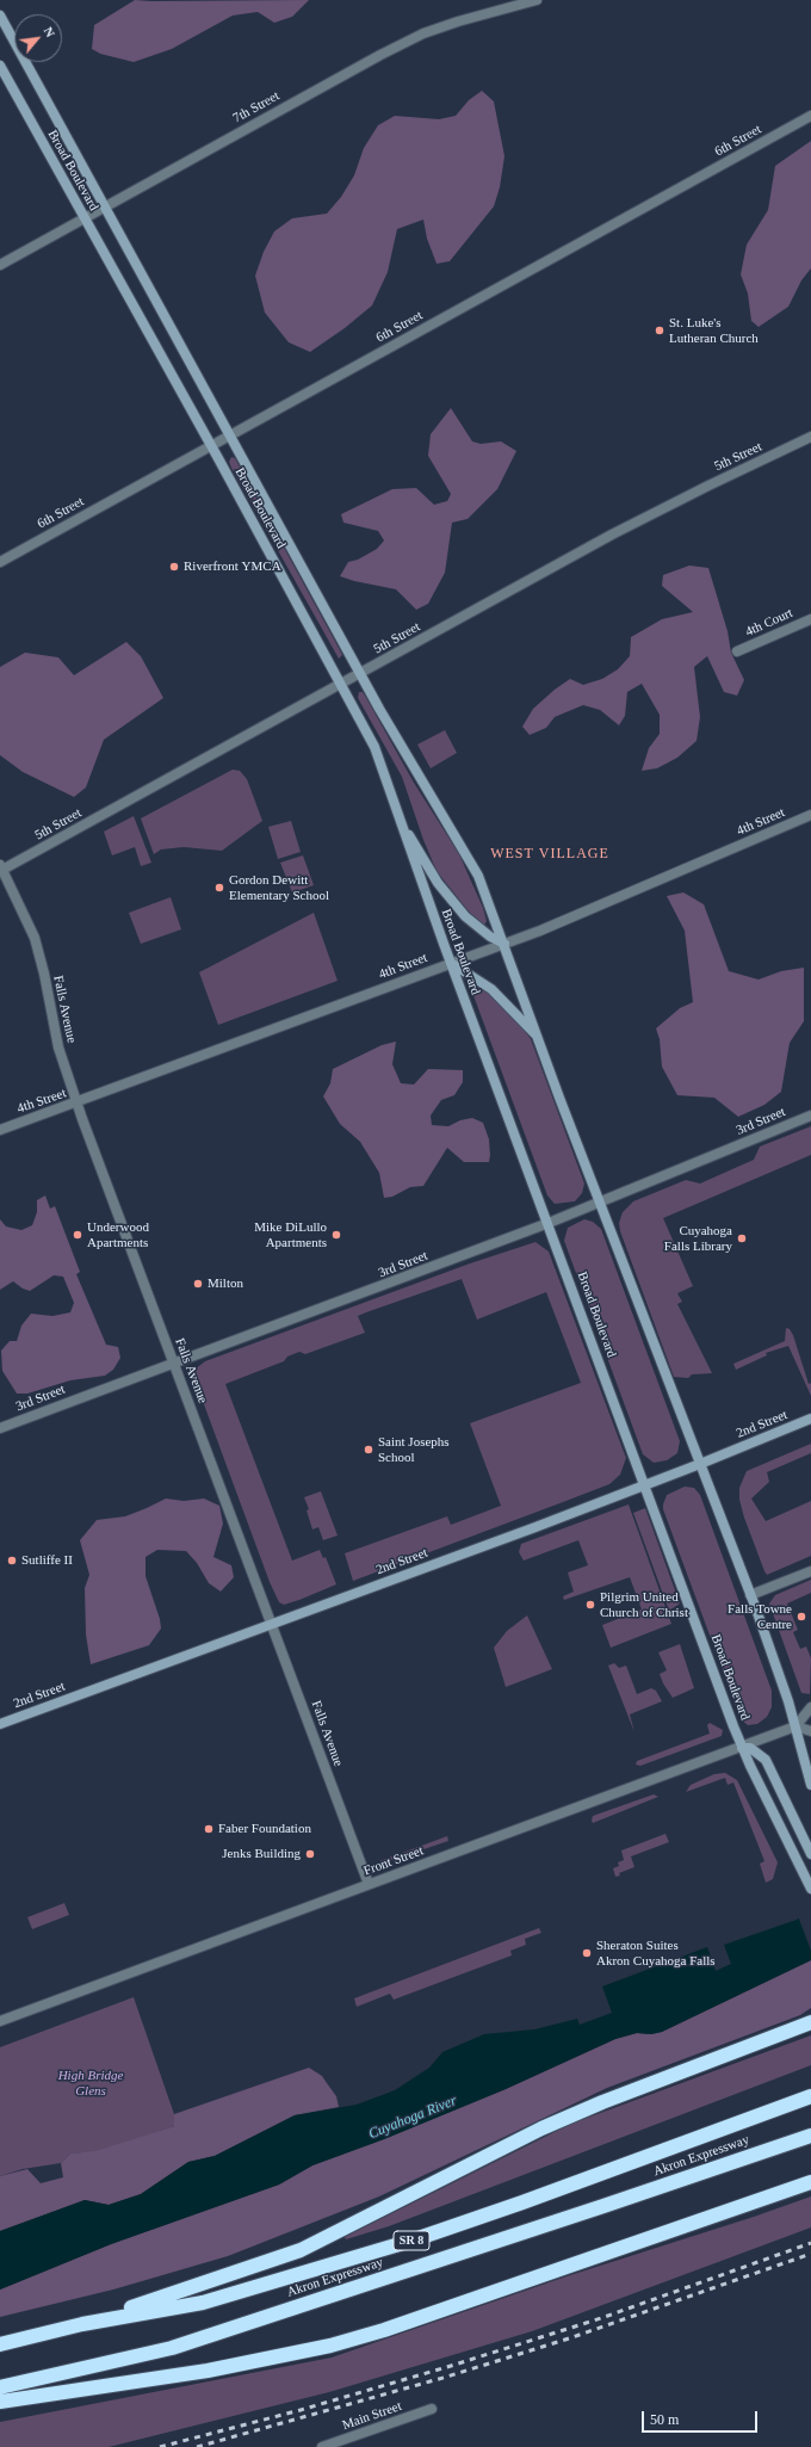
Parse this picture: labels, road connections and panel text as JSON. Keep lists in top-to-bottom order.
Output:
{
  "streets": {
    "highway": ["Akron Expressway", "SR 8"],
    "main road": ["Broad Boulevard", "2nd Street"],
    "street": [
      "7th Street",
      "6th Street",
      "5th Street",
      "4th Court",
      "4th Street",
      "Falls Avenue",
      "3rd Street",
      "Front Street",
      "Main Street"
    ]
  },
  "crossings": [
    ["7th Street", "Broad Boulevard"],
    ["6th Street", "Broad Boulevard"],
    ["Broad Boulevard", "5th Street"],
    ["Broad Boulevard", "4th Street"],
    ["Broad Boulevard", "3rd Street"],
    ["Broad Boulevard", "2nd Street"],
    ["Broad Boulevard", "Front Street"],
    ["5th Street", "Falls Avenue"],
    ["4th Street", "Falls Avenue"],
    ["Falls Avenue", "3rd Street"],
    ["Falls Avenue", "2nd Street"],
    ["Falls Avenue", "Front Street"]
  ],
  "districts": ["WEST VILLAGE"],
  "water": ["Cuyahoga River"],
  "parks": ["High Bridge Glens"],
  "places": [
    "St. Luke's Lutheran Church",
    "Riverfront YMCA",
    "Gordon Dewitt Elementary School",
    "Underwood Apartments",
    "Mike DiLullo Apartments",
    "Cuyahoga Falls Library",
    "Milton",
    "Saint Josephs School",
    "Sutliffe II",
    "Pilgrim United Church of Christ",
    "Falls Towne Centre",
    "Faber Foundation",
    "Jenks Building",
    "Sheraton Suites Akron Cuyahoga Falls"
  ],
  "scale_bar": "50 m",
  "north": "top right"
}
